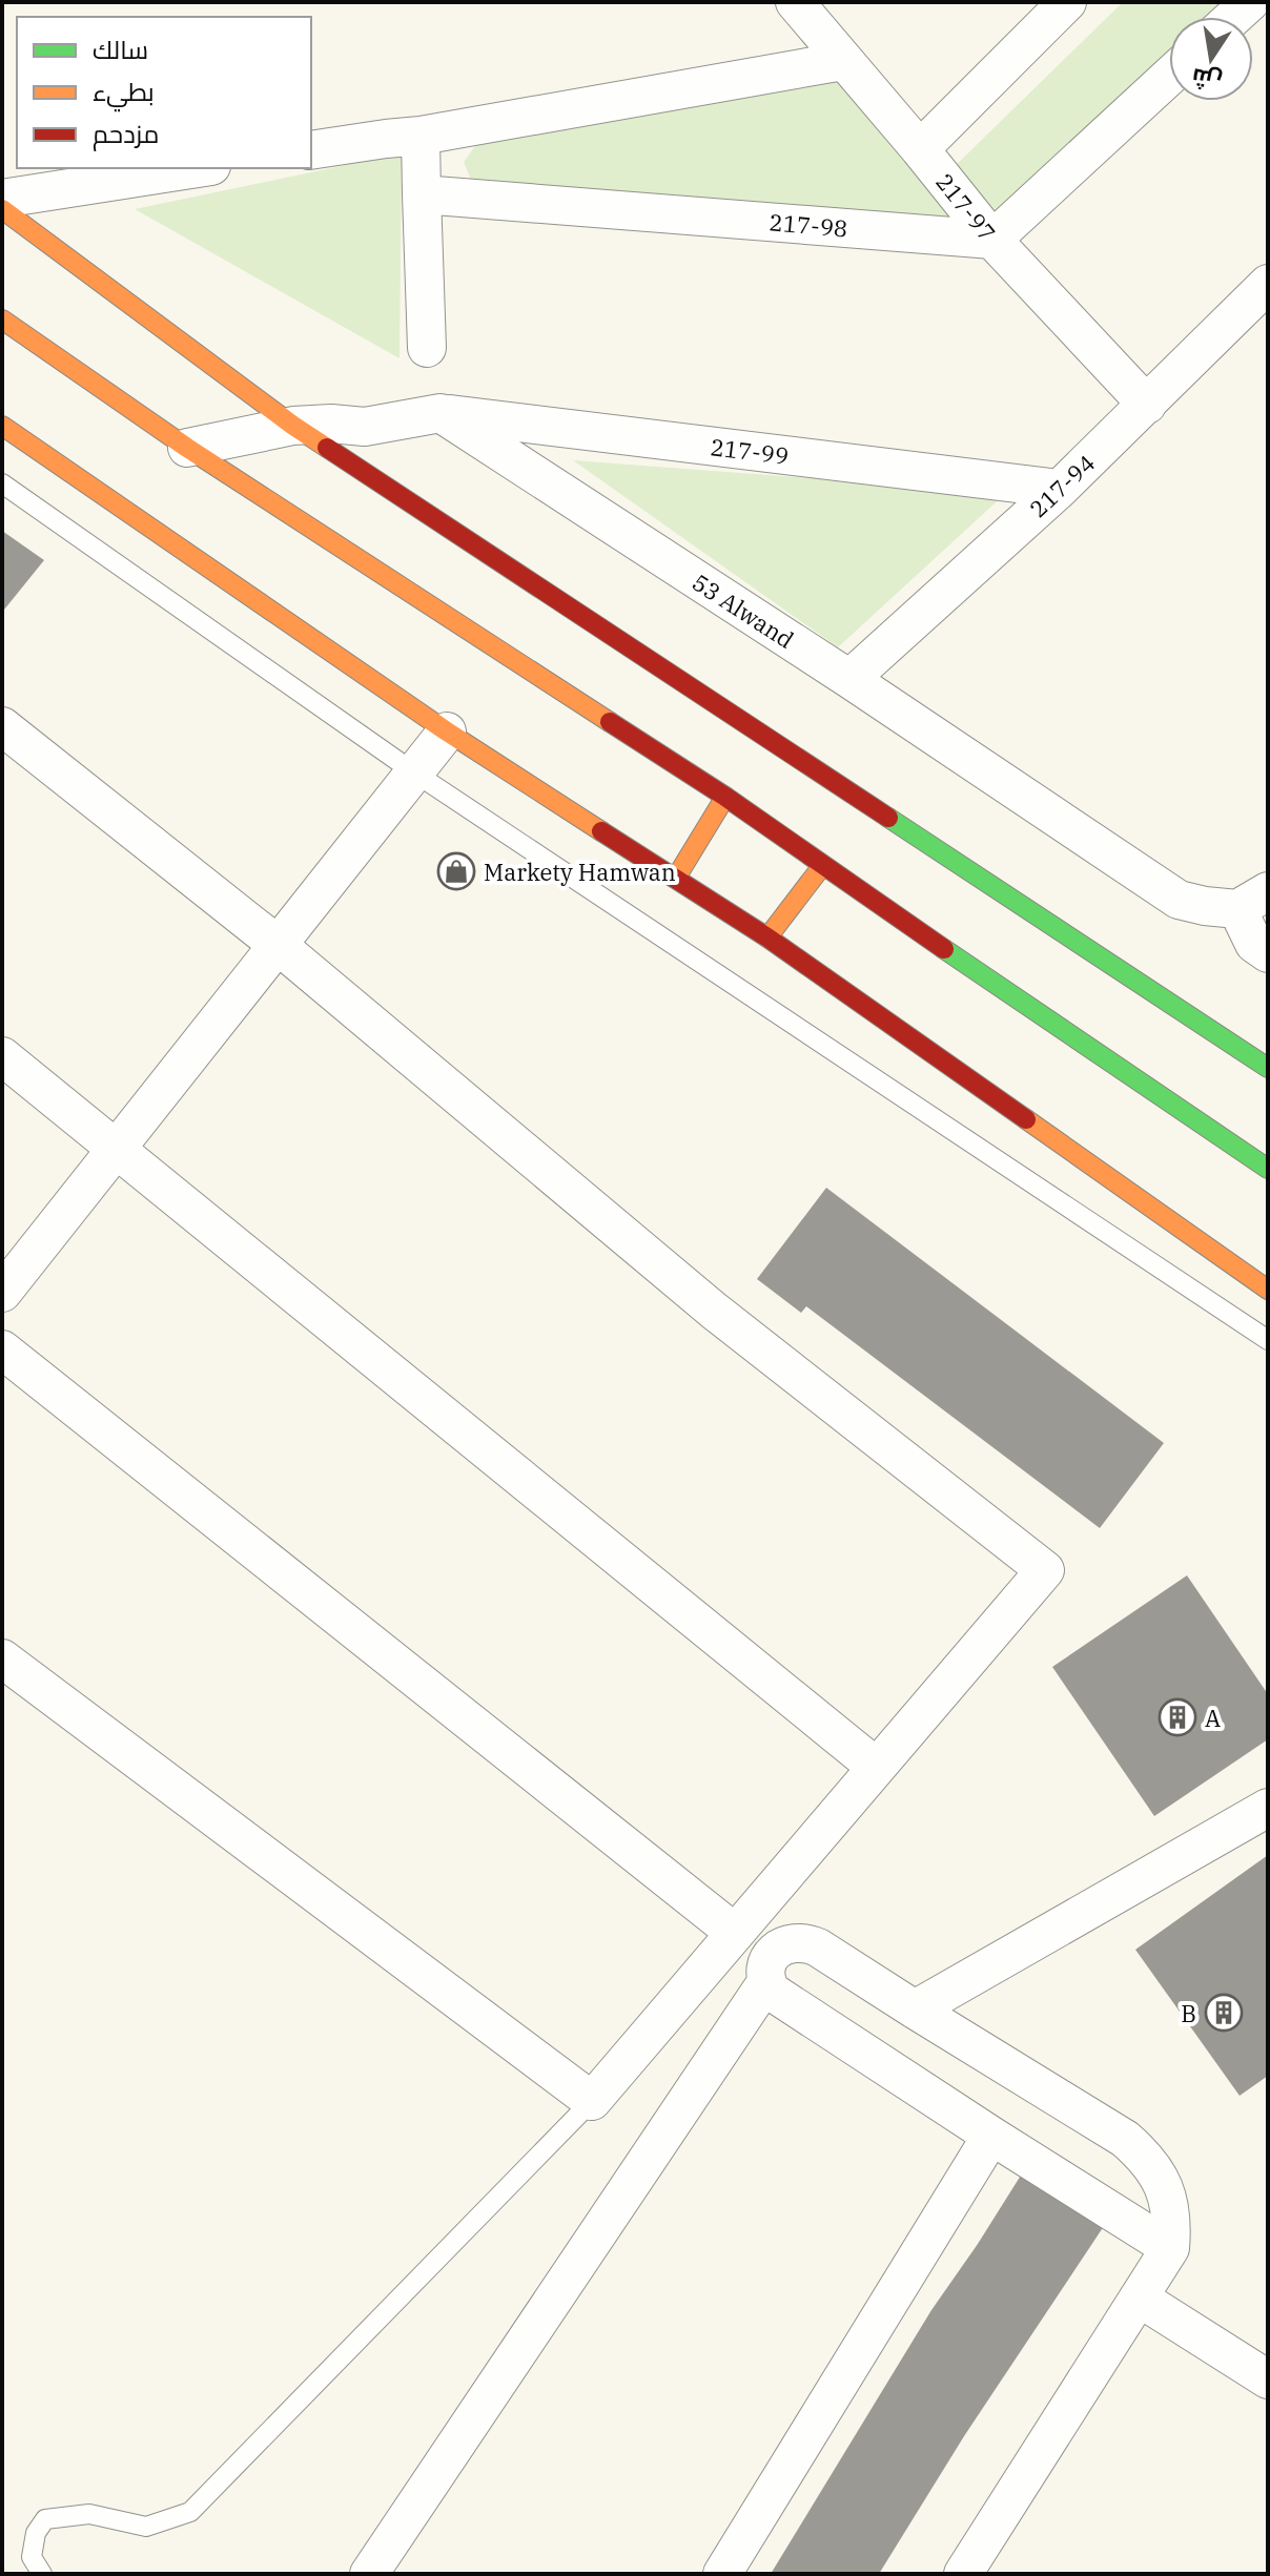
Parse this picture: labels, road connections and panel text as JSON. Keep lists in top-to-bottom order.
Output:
{
  "streets": {
    "street": [
      "217-97",
      "217-98",
      "217-99",
      "217-94",
      "53 Alwand"
    ]
  },
  "crossings": [
    ["217-97", "217-98"],
    ["217-97", "217-94"],
    ["217-99", "217-94"],
    ["217-99", "53 Alwand"],
    ["217-94", "53 Alwand"]
  ],
  "places": {
    "shop": ["Markety Hamwan"],
    "building": ["A", "B"]
  },
  "legend": ["سالك", "بطيء", "مزدحم"],
  "north": "bottom"
}
